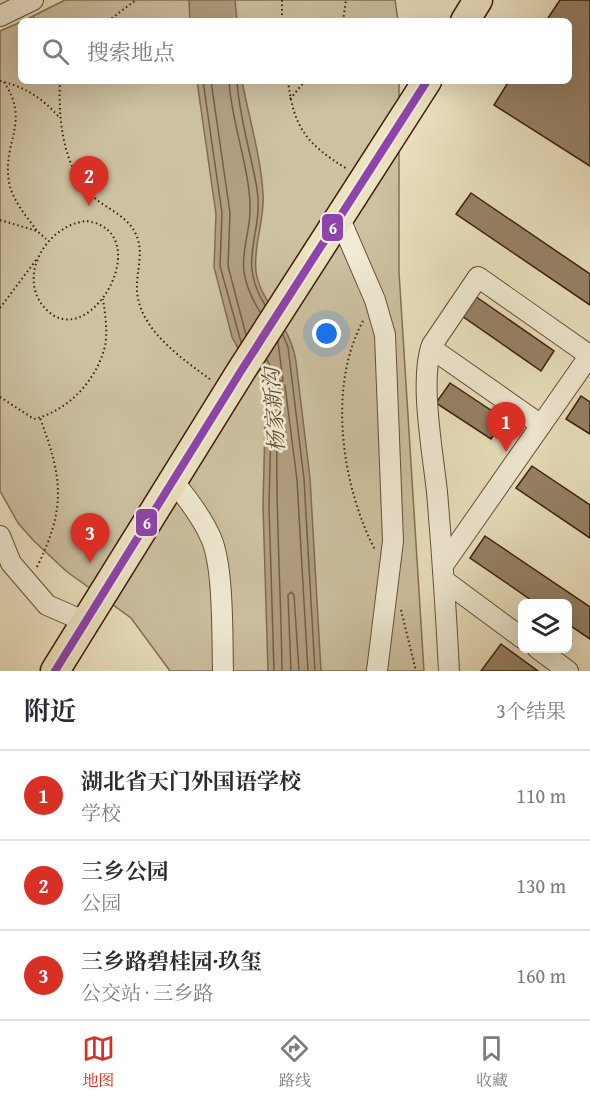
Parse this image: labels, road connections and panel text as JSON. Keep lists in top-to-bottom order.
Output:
{
  "water": ["杨家新沟"],
  "lines": ["transit line 6"],
  "page": {
    "search": "搜索地点",
    "pins": ["2", "1", "3"],
    "heading": ["附近", "3个结果"],
    "list": [
      {
        "mark": "1",
        "name": "湖北省天门外国语学校",
        "note": "学校",
        "value": "110 m"
      },
      {
        "mark": "2",
        "name": "三乡公园",
        "note": "公园",
        "value": "130 m"
      },
      {
        "mark": "3",
        "name": "三乡路碧桂园·玖玺",
        "note": "公交站 · 三乡路",
        "value": "160 m"
      }
    ],
    "nav": ["地图", "路线", "收藏"]
  }
}
